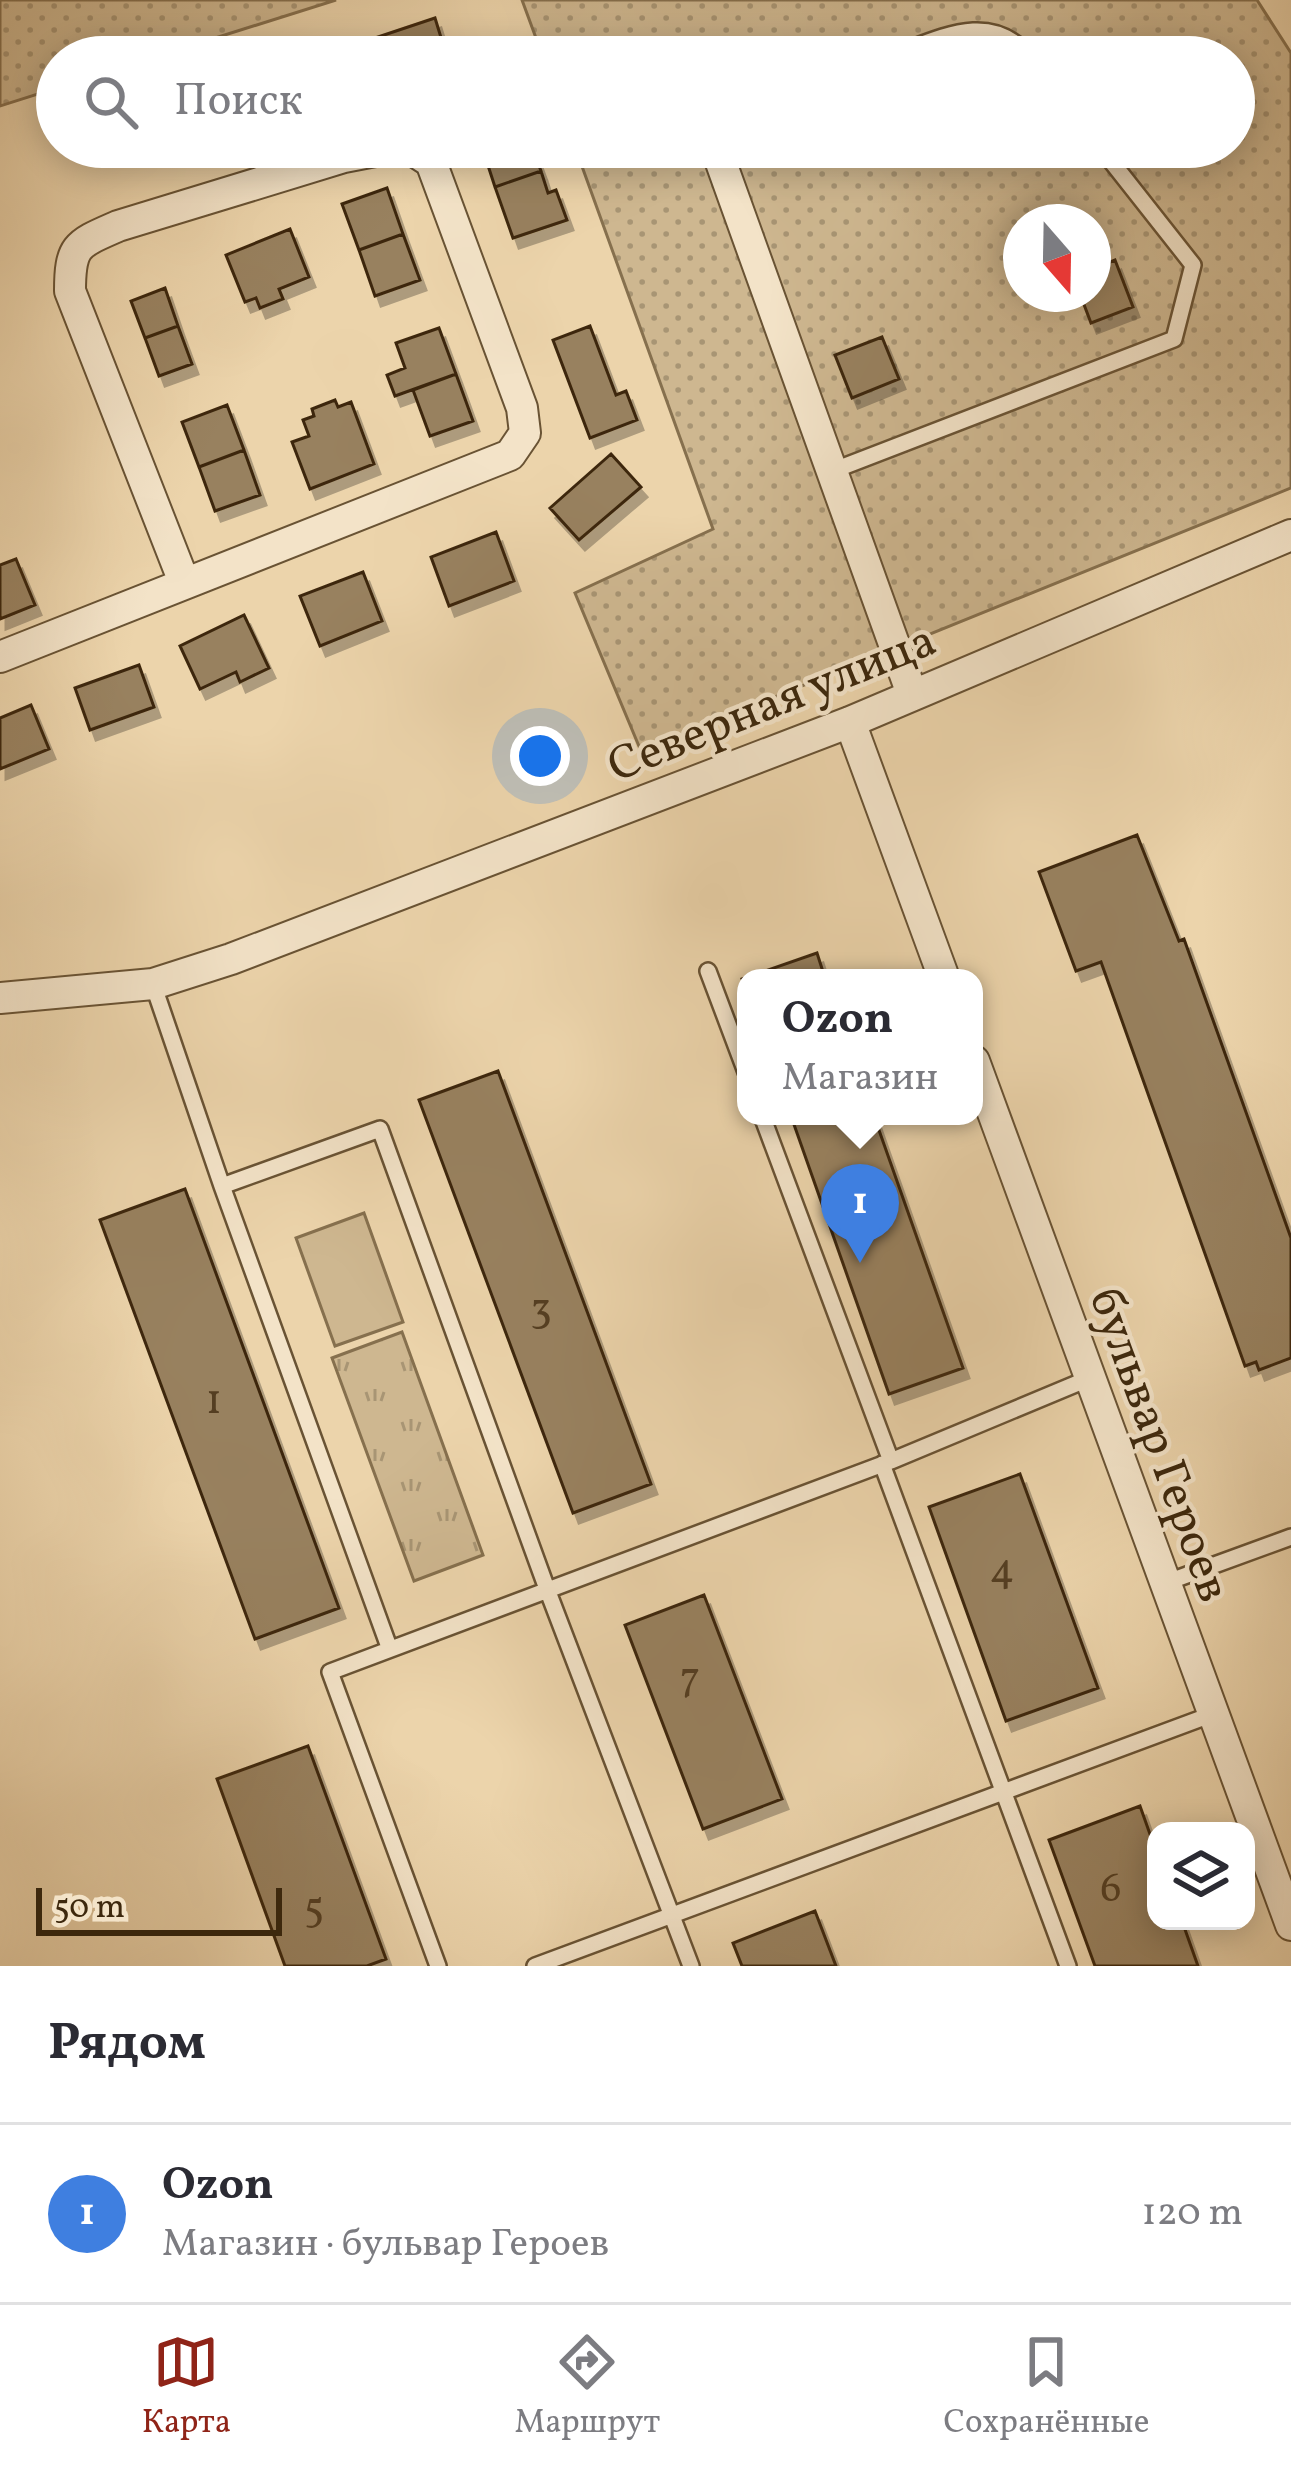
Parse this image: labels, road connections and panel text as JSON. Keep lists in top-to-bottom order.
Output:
{
  "streets": {
    "street": ["Северная улица", "бульвар Героев"]
  },
  "house_numbers": [
    "3",
    "1",
    "4",
    "7",
    "6",
    "5"
  ],
  "scale_bar": "50 m",
  "north": "bottom",
  "page": {
    "search": "Поиск",
    "popup": ["Ozon", "Магазин"],
    "pins": "1",
    "scale": "50 m",
    "heading": "Рядом",
    "list": [
      {
        "mark": "1",
        "name": "Ozon",
        "note": "Магазин · бульвар Героев",
        "value": "120 m"
      }
    ],
    "nav": ["Карта", "Маршрут", "Сохранённые"]
  }
}
